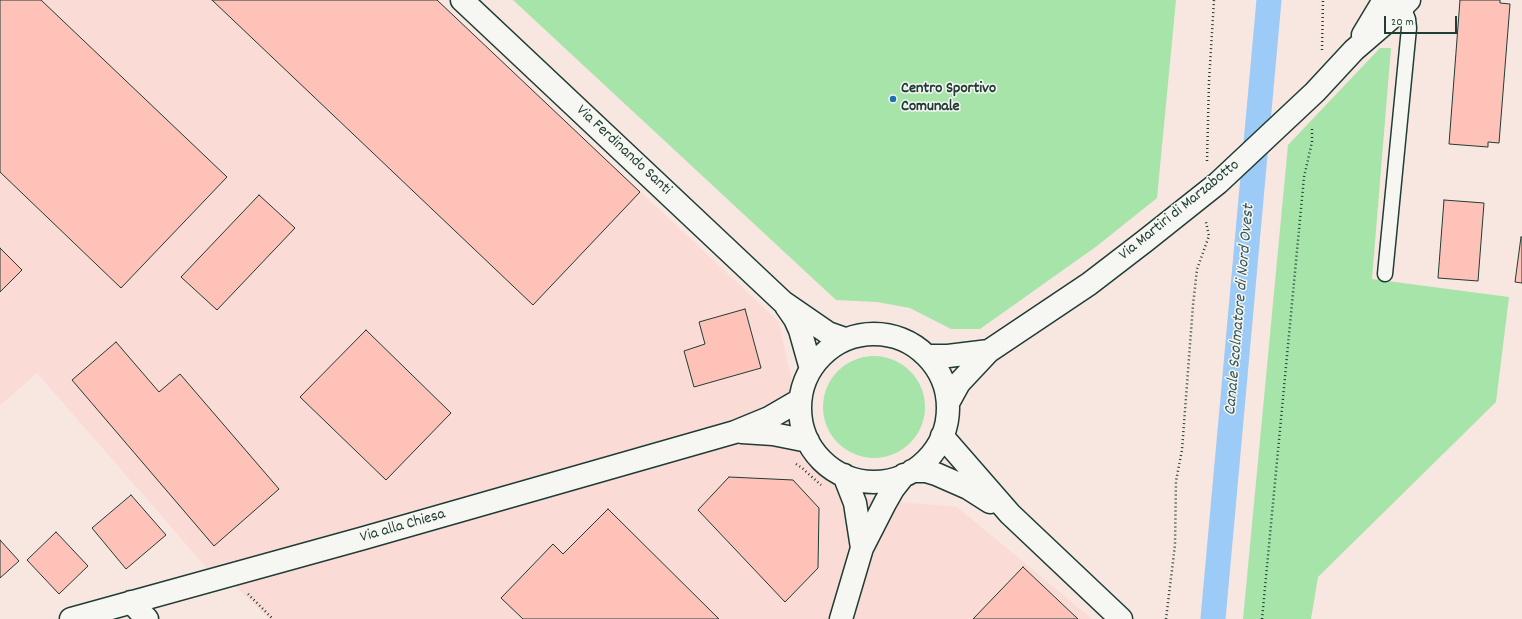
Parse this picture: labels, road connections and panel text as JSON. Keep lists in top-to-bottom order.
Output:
{
  "streets": {
    "street": ["Via Ferdinando Santi", "Via Martiri di Marzabotto", "Via alla Chiesa"]
  },
  "water": ["Canale Scolmatore di Nord Ovest"],
  "places": ["Centro Sportivo Comunale"],
  "scale_bar": "20 m"
}
